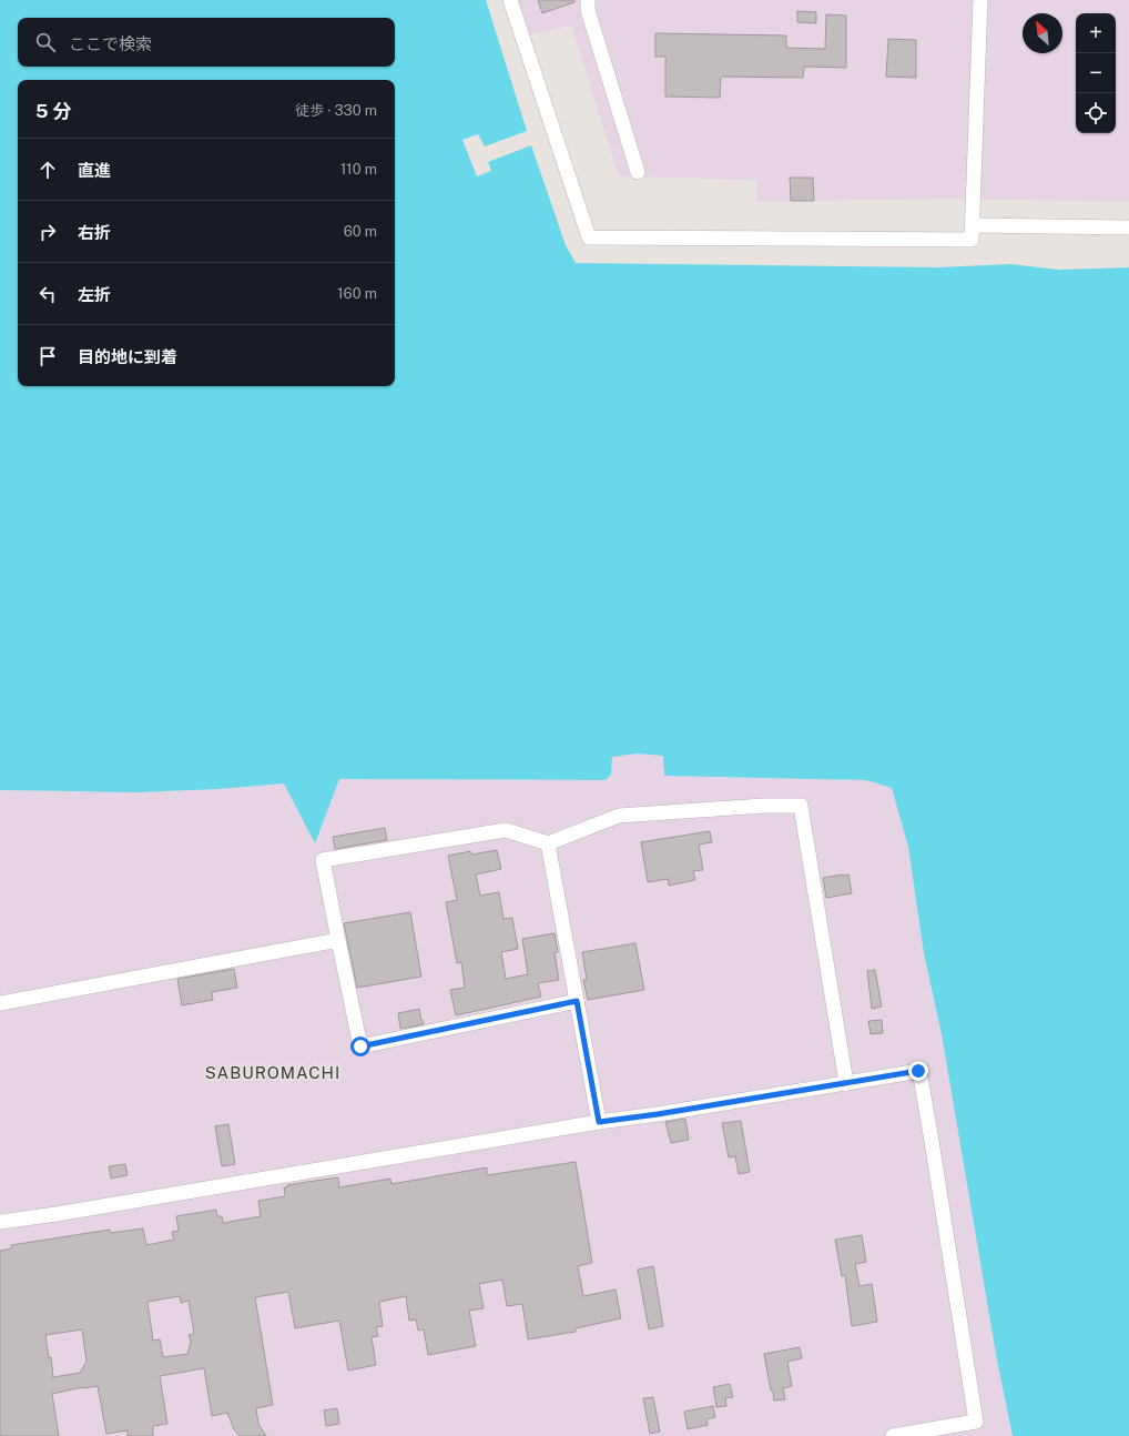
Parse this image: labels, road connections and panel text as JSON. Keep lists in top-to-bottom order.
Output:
{
  "districts": ["SABUROMACHI"],
  "north": "top left",
  "page": {
    "map_buttons": ["+", "−"],
    "search": "ここで検索",
    "heading": ["5 分", "徒歩 · 330 m"],
    "list": [
      ["直進", "110 m"],
      ["右折", "60 m"],
      ["左折", "160 m"],
      "目的地に到着"
    ]
  }
}
